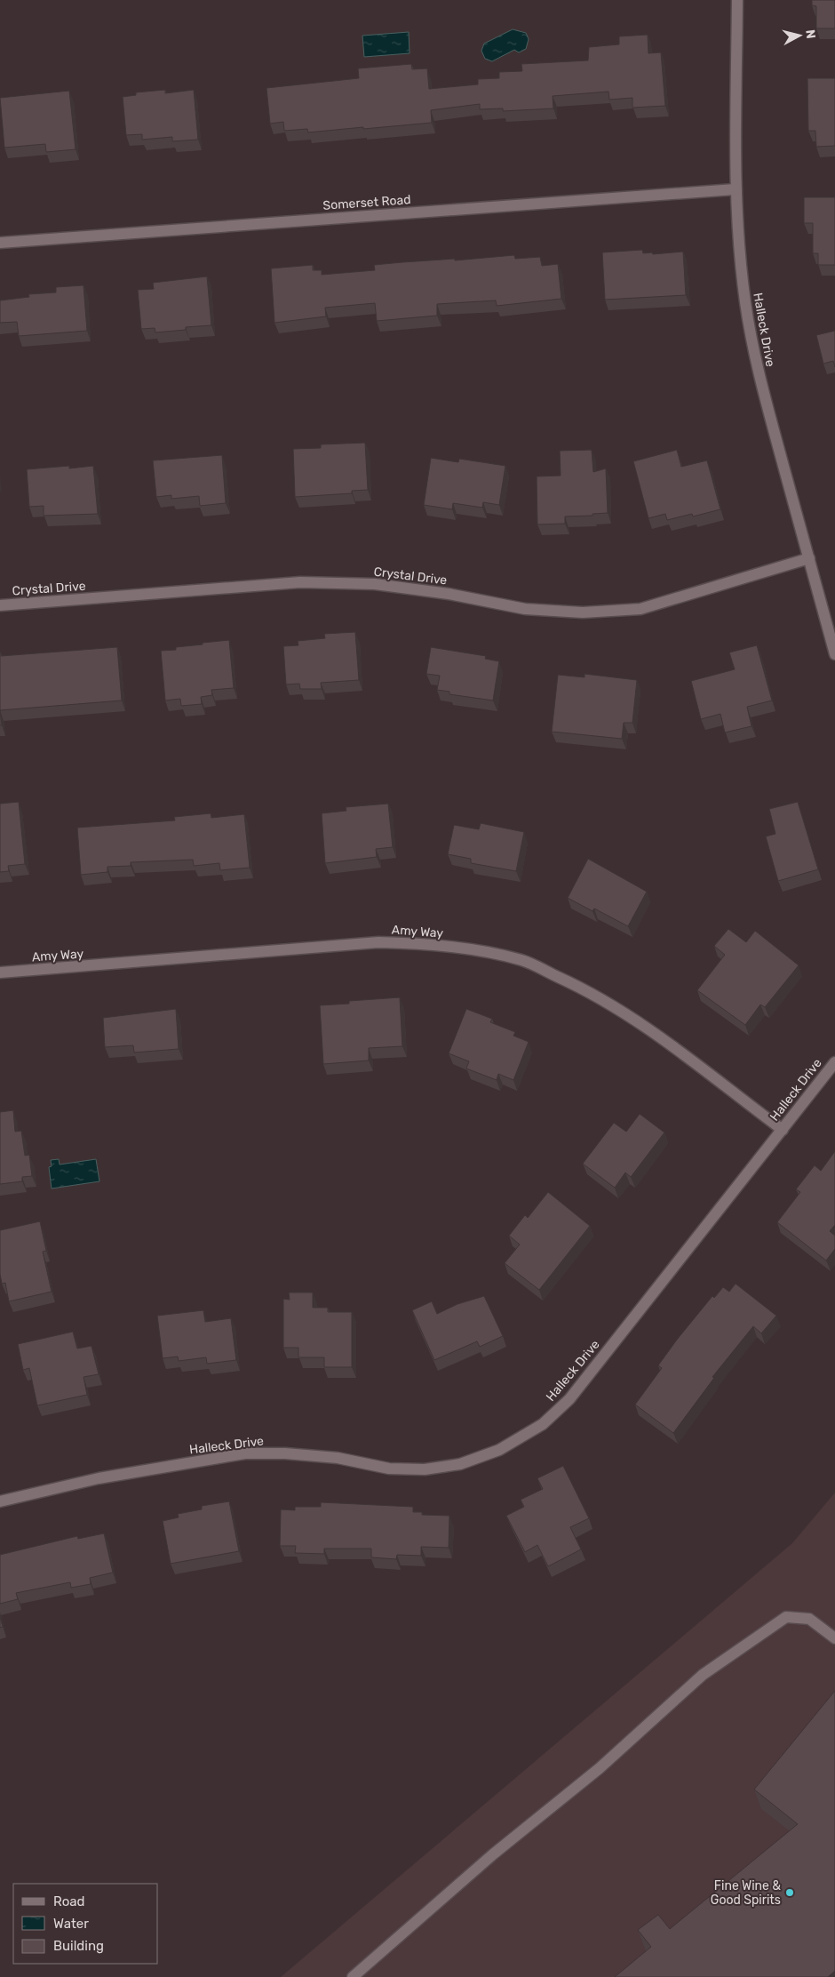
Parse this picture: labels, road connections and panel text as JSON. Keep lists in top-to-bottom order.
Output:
{
  "streets": {
    "street": [
      "Somerset Road",
      "Halleck Drive",
      "Crystal Drive",
      "Amy Way"
    ]
  },
  "crossings": [
    ["Somerset Road", "Halleck Drive"],
    ["Halleck Drive", "Crystal Drive"],
    ["Halleck Drive", "Amy Way"]
  ],
  "places": ["Fine Wine & Good Spirits"],
  "legend": ["Road", "Water", "Building"],
  "north": "right"
}
